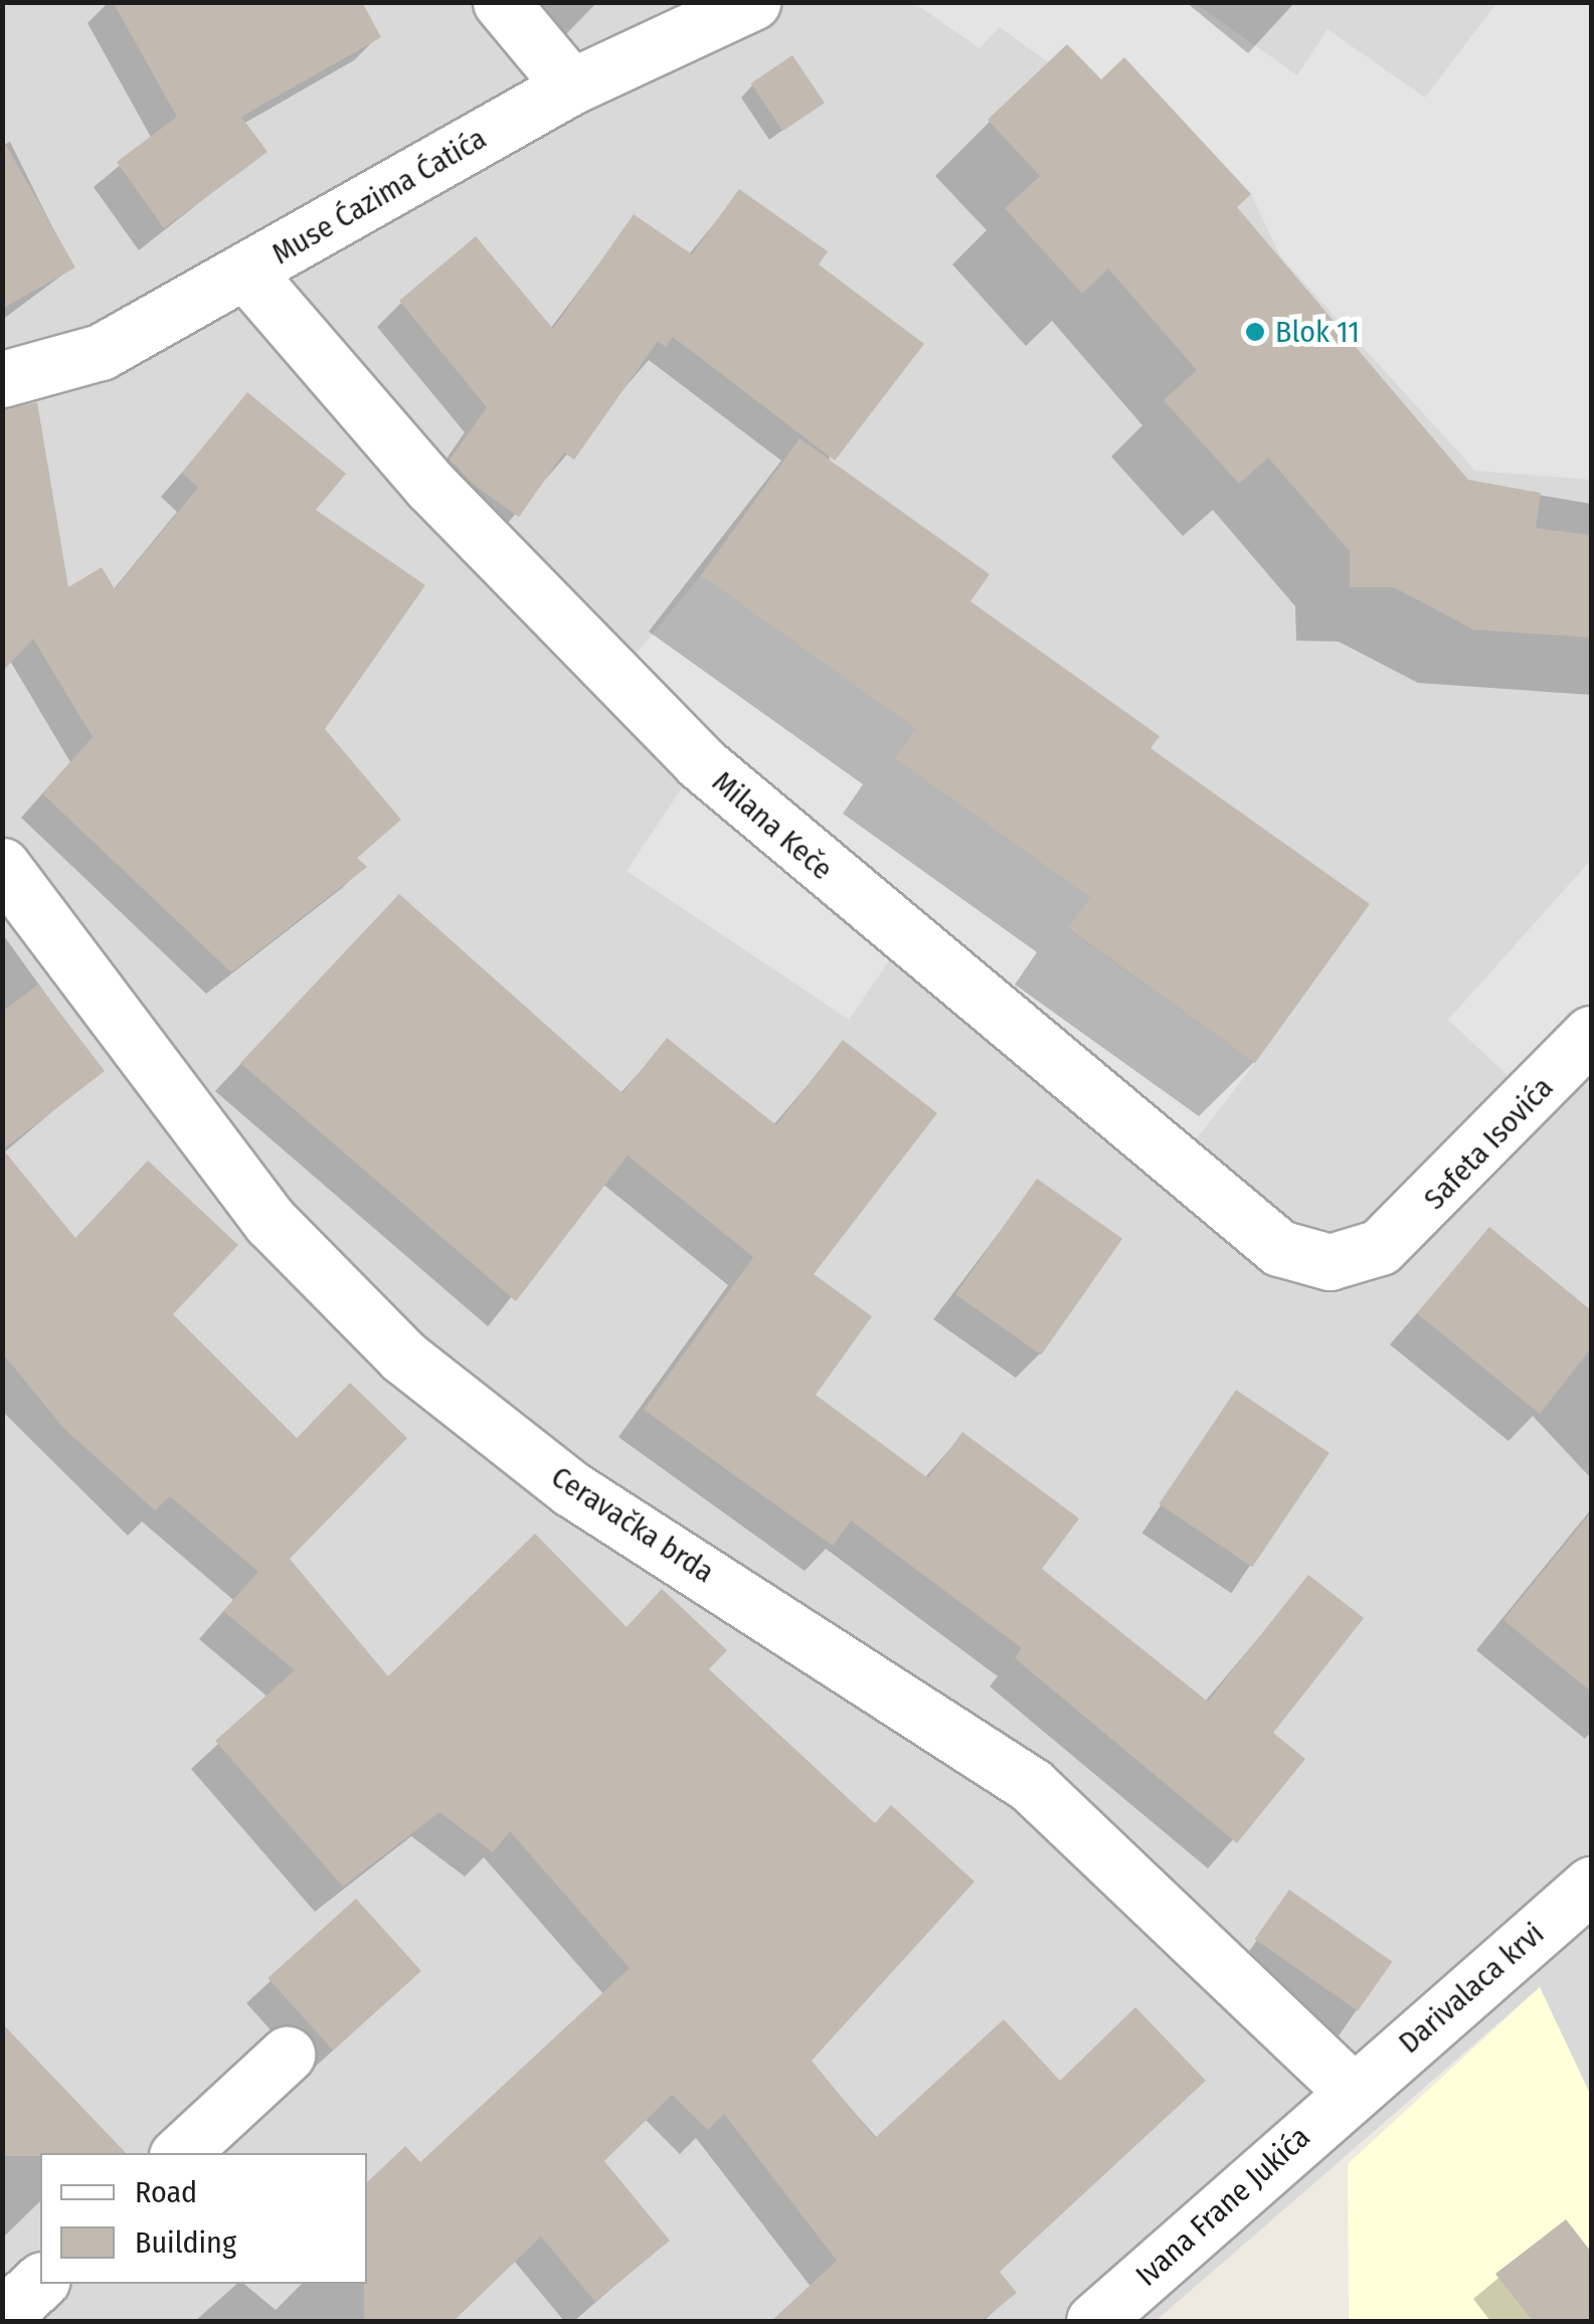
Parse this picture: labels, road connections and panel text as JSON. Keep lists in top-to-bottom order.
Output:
{
  "streets": {
    "street": [
      "Muse Ćazima Ćatića",
      "Milana Keče",
      "Safeta Isovića",
      "Ceravačka brda",
      "Darivalaca krvi",
      "Ivana Frane Jukića"
    ]
  },
  "crossings": [
    ["Muse Ćazima Ćatića", "Milana Keče"],
    ["Milana Keče", "Safeta Isovića"],
    ["Ceravačka brda", "Darivalaca krvi"],
    ["Ceravačka brda", "Ivana Frane Jukića"],
    ["Darivalaca krvi", "Ivana Frane Jukića"]
  ],
  "places": ["Blok 11"],
  "legend": ["Road", "Building"]
}
